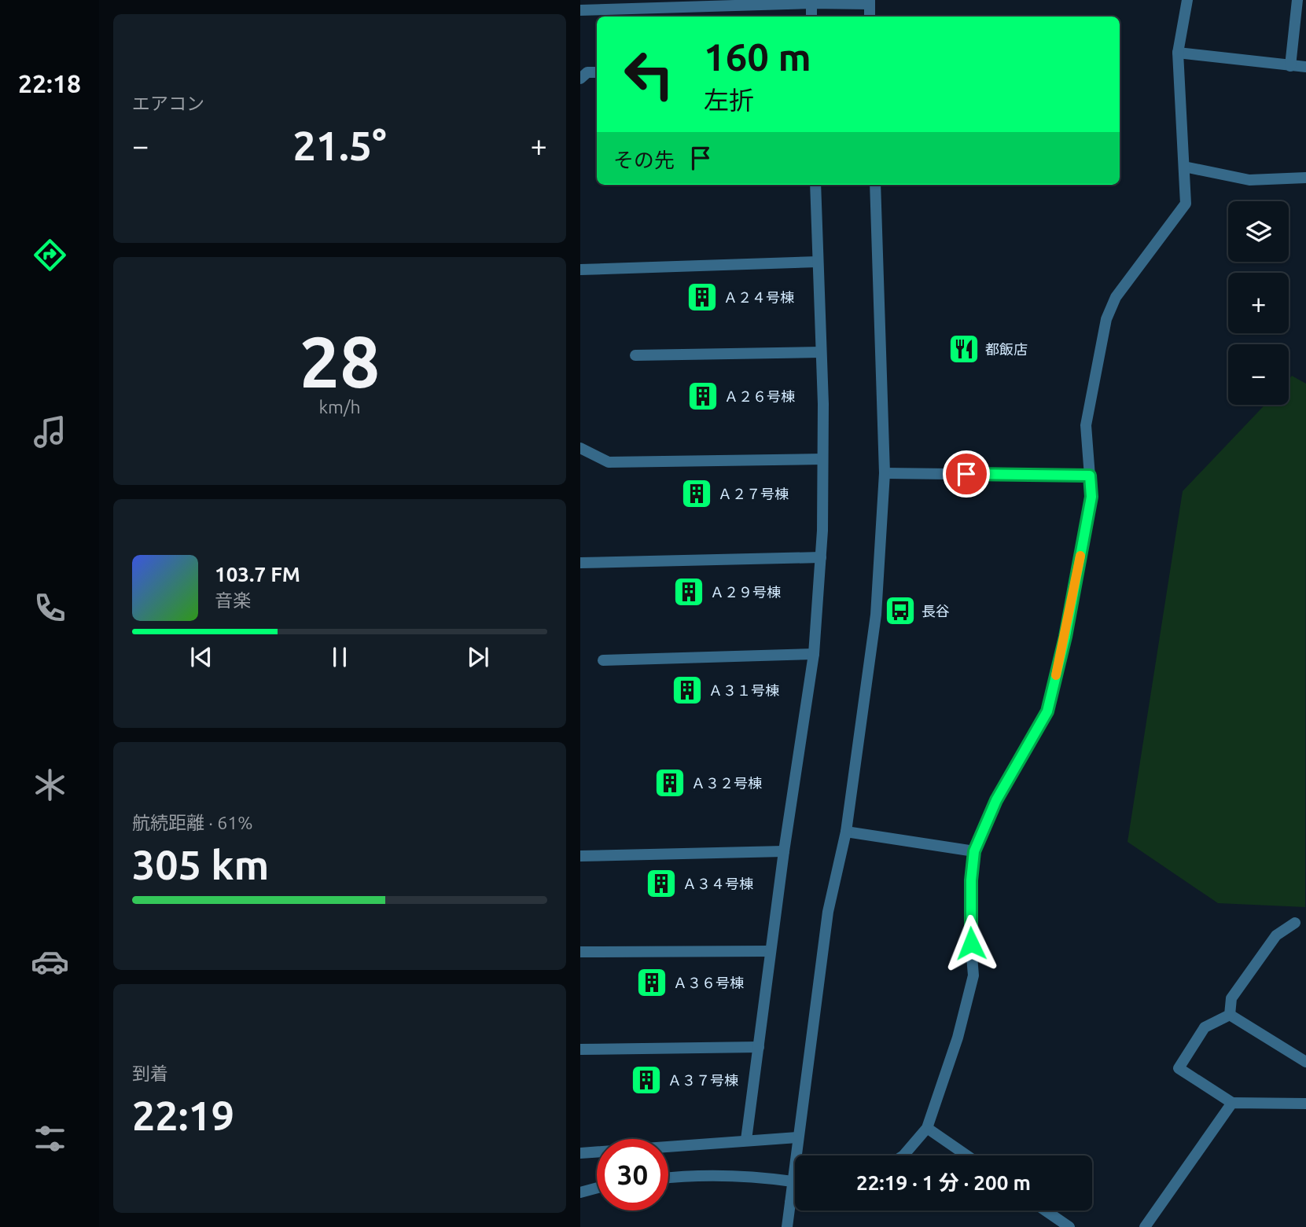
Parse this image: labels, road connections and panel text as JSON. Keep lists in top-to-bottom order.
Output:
{
  "places": {
    "building": [
      "Ａ２４号棟",
      "Ａ２６号棟",
      "Ａ２７号棟",
      "Ａ２９号棟",
      "Ａ３１号棟",
      "Ａ３２号棟",
      "Ａ３４号棟",
      "Ａ３６号棟",
      "Ａ３７号棟"
    ],
    "restaurant": ["都飯店"],
    "bus stop": ["長谷"]
  },
  "page": {
    "tabs": "22:18",
    "tile": [
      "エアコン",
      ["28", "km/h"],
      ["航続距離 · 61%", "305 km"],
      ["到着", "22:19"]
    ],
    "turn": ["160 m", "左折"],
    "heat": ["−", "21.5°", "+"],
    "then": "その先",
    "map_buttons": ["+", "−"],
    "song": ["103.7 FM", "音楽"],
    "limit": "30",
    "trip": "22:19 · 1 分 · 200 m"
  }
}
